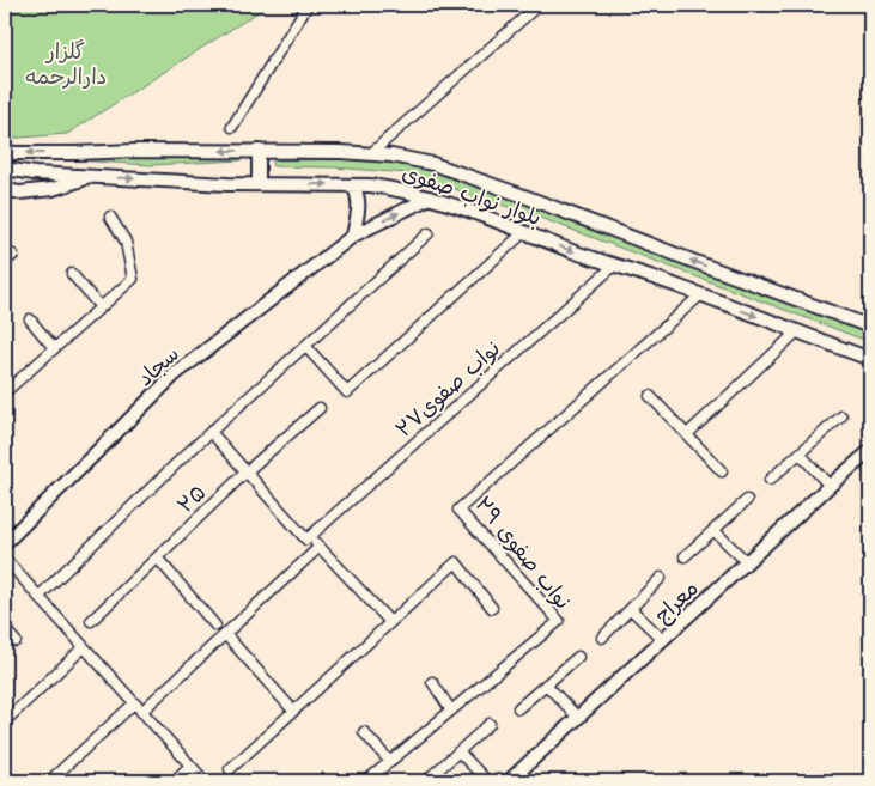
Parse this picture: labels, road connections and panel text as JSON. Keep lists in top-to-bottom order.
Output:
{
  "streets": {
    "main road": ["بلوار نواب صفوی", "سجاد", "معراج"],
    "street": ["۲۷نواب صفوی", "۲۵", "نواب صفوی ۲۹"]
  },
  "crossings": [
    ["بلوار نواب صفوی", "سجاد"],
    ["بلوار نواب صفوی", "۲۷نواب صفوی"],
    ["بلوار نواب صفوی", "نواب صفوی ۲۹"]
  ],
  "parks": ["گلزار دارالرحمه"]
}
